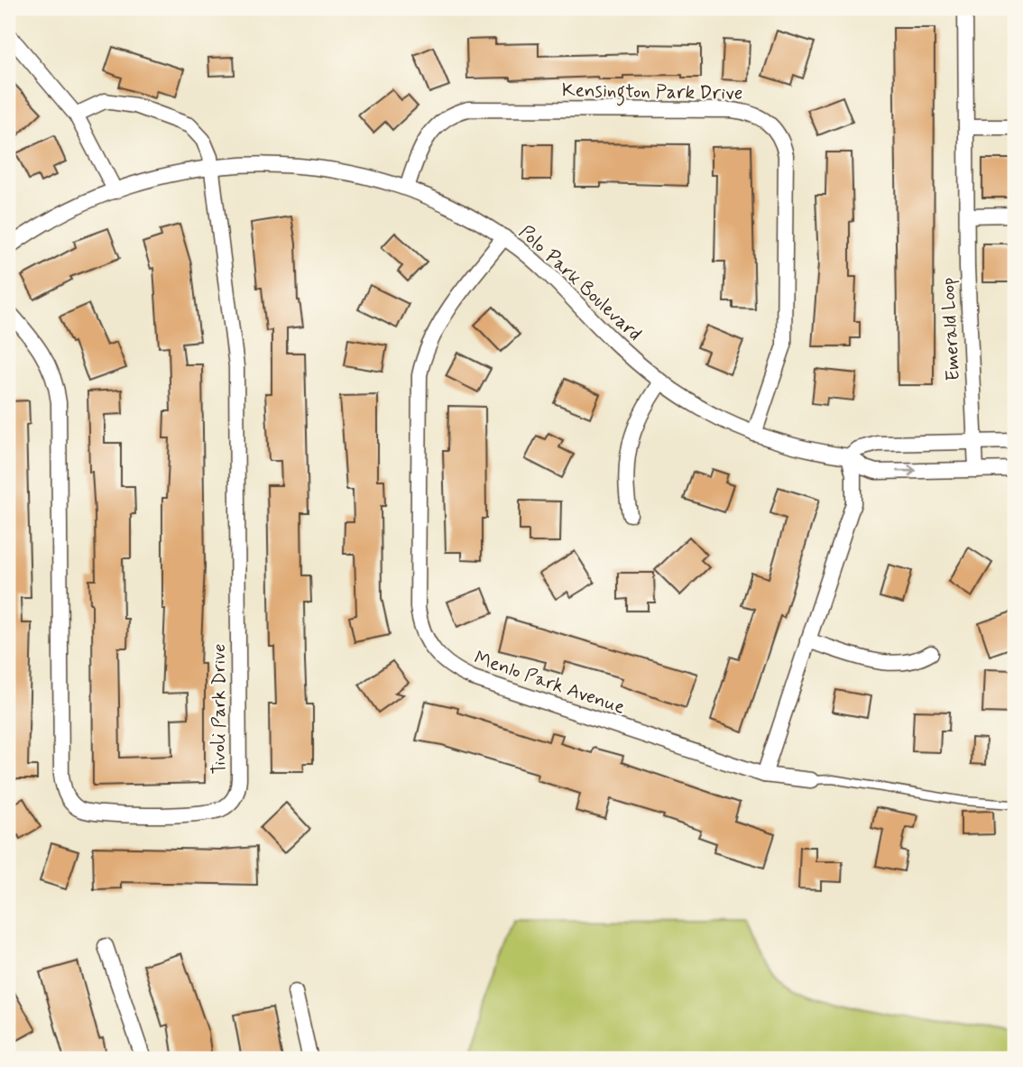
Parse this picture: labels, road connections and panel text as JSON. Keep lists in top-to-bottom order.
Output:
{
  "streets": {
    "street": [
      "Kensington Park Drive",
      "Polo Park Boulevard",
      "Emerald Loop",
      "Menlo Park Avenue",
      "Tivoli Park Drive"
    ]
  },
  "crossings": [
    ["Kensington Park Drive", "Polo Park Boulevard"],
    ["Polo Park Boulevard", "Menlo Park Avenue"],
    ["Polo Park Boulevard", "Tivoli Park Drive"]
  ]
}
